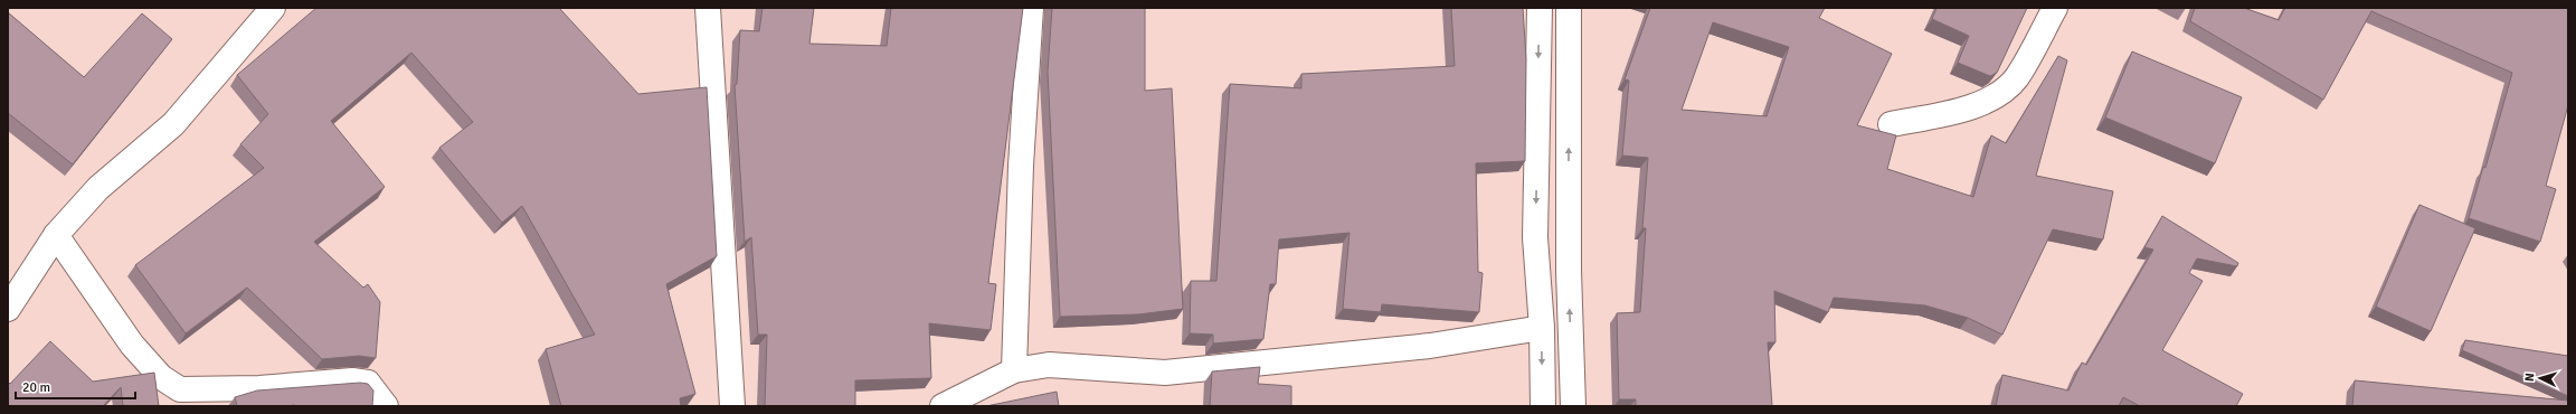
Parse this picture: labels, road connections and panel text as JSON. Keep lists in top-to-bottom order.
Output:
{
  "scale_bar": "20 m",
  "north": "left"
}
